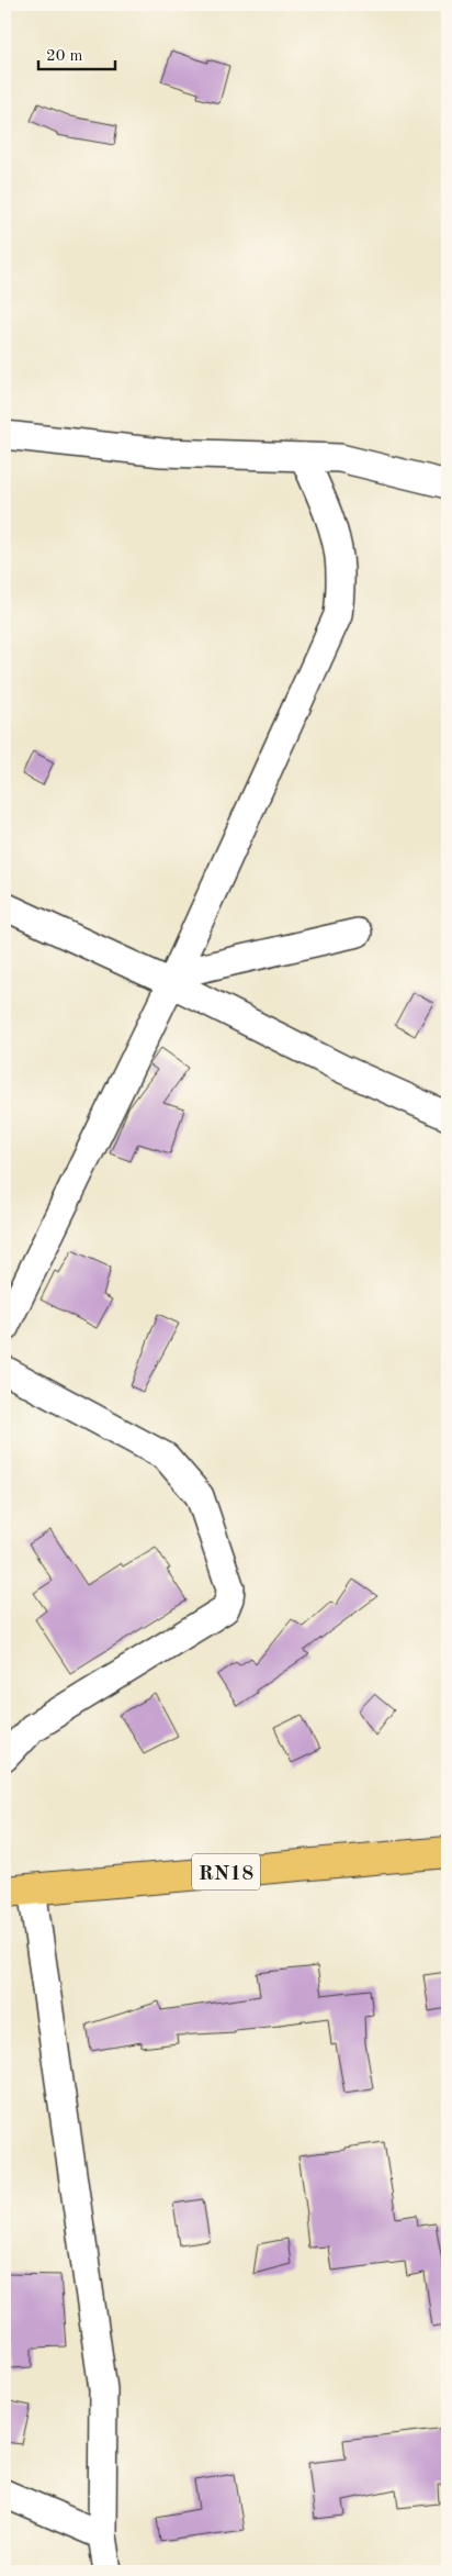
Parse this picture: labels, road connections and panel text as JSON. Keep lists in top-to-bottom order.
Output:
{
  "streets": {
    "main road": ["RN18"]
  },
  "scale_bar": "20 m"
}
